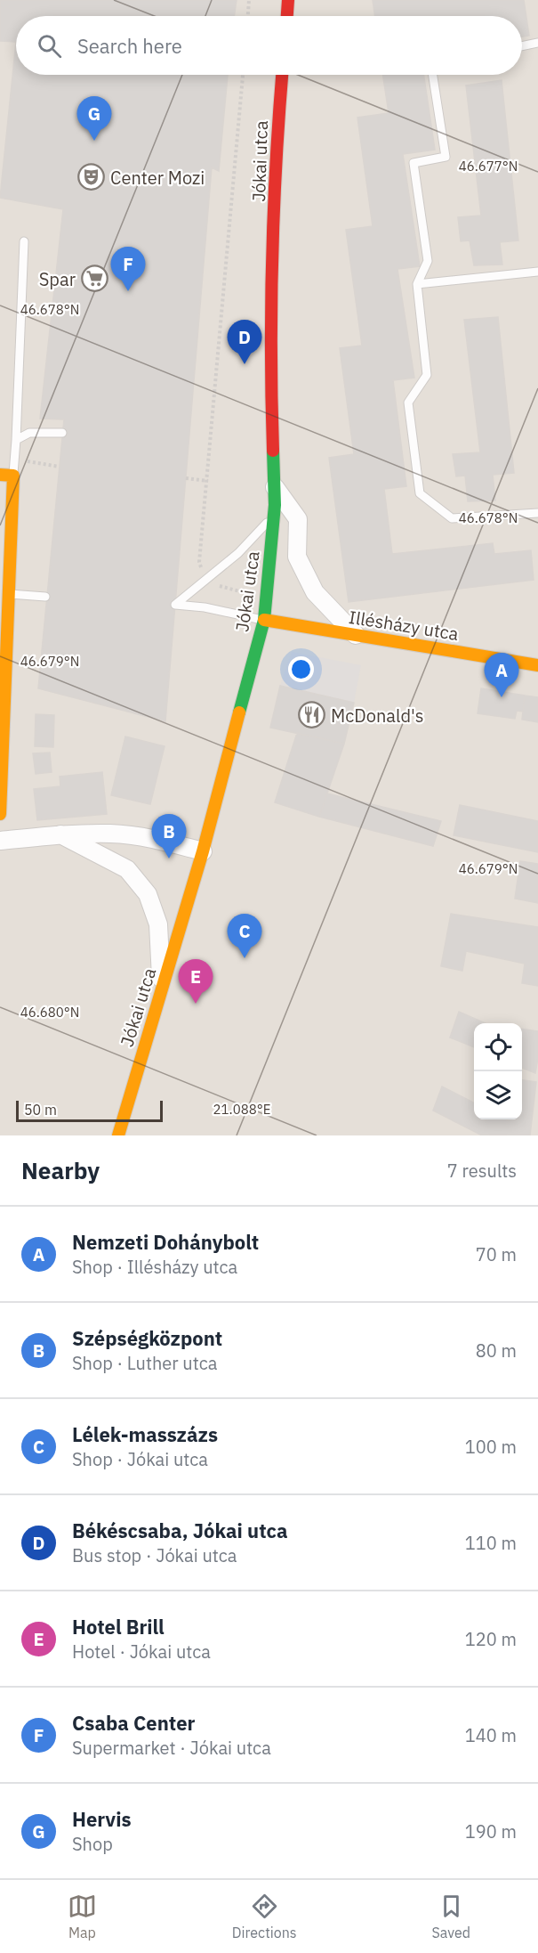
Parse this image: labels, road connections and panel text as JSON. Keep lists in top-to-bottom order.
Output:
{
  "streets": {
    "main road": ["Jókai utca", "Illésházy utca"]
  },
  "crossings": [
    ["Jókai utca", "Illésházy utca"]
  ],
  "places": {
    "theatre": ["Center Mozi"],
    "supermarket": ["Spar"],
    "restaurant": ["McDonald's"]
  },
  "scale_bar": "50 m",
  "page": {
    "search": "Search here",
    "pins": [
      "G",
      "F",
      "D",
      "A",
      "B",
      "C",
      "E"
    ],
    "scale": "50 m",
    "heading": ["Nearby", "7 results"],
    "list": [
      {
        "mark": "A",
        "name": "Nemzeti Dohánybolt",
        "note": "Shop · Illésházy utca",
        "value": "70 m"
      },
      {
        "mark": "B",
        "name": "Szépségközpont",
        "note": "Shop · Luther utca",
        "value": "80 m"
      },
      {
        "mark": "C",
        "name": "Lélek-masszázs",
        "note": "Shop · Jókai utca",
        "value": "100 m"
      },
      {
        "mark": "D",
        "name": "Békéscsaba, Jókai utca",
        "note": "Bus stop · Jókai utca",
        "value": "110 m"
      },
      {
        "mark": "E",
        "name": "Hotel Brill",
        "note": "Hotel · Jókai utca",
        "value": "120 m"
      },
      {
        "mark": "F",
        "name": "Csaba Center",
        "note": "Supermarket · Jókai utca",
        "value": "140 m"
      },
      {
        "mark": "G",
        "name": "Hervis",
        "note": "Shop",
        "value": "190 m"
      }
    ],
    "nav": ["Map", "Directions", "Saved"]
  },
  "coordinates": [
    "46.677°N",
    "46.678°N",
    "46.679°N",
    "46.680°N",
    "21.088°E"
  ]
}
